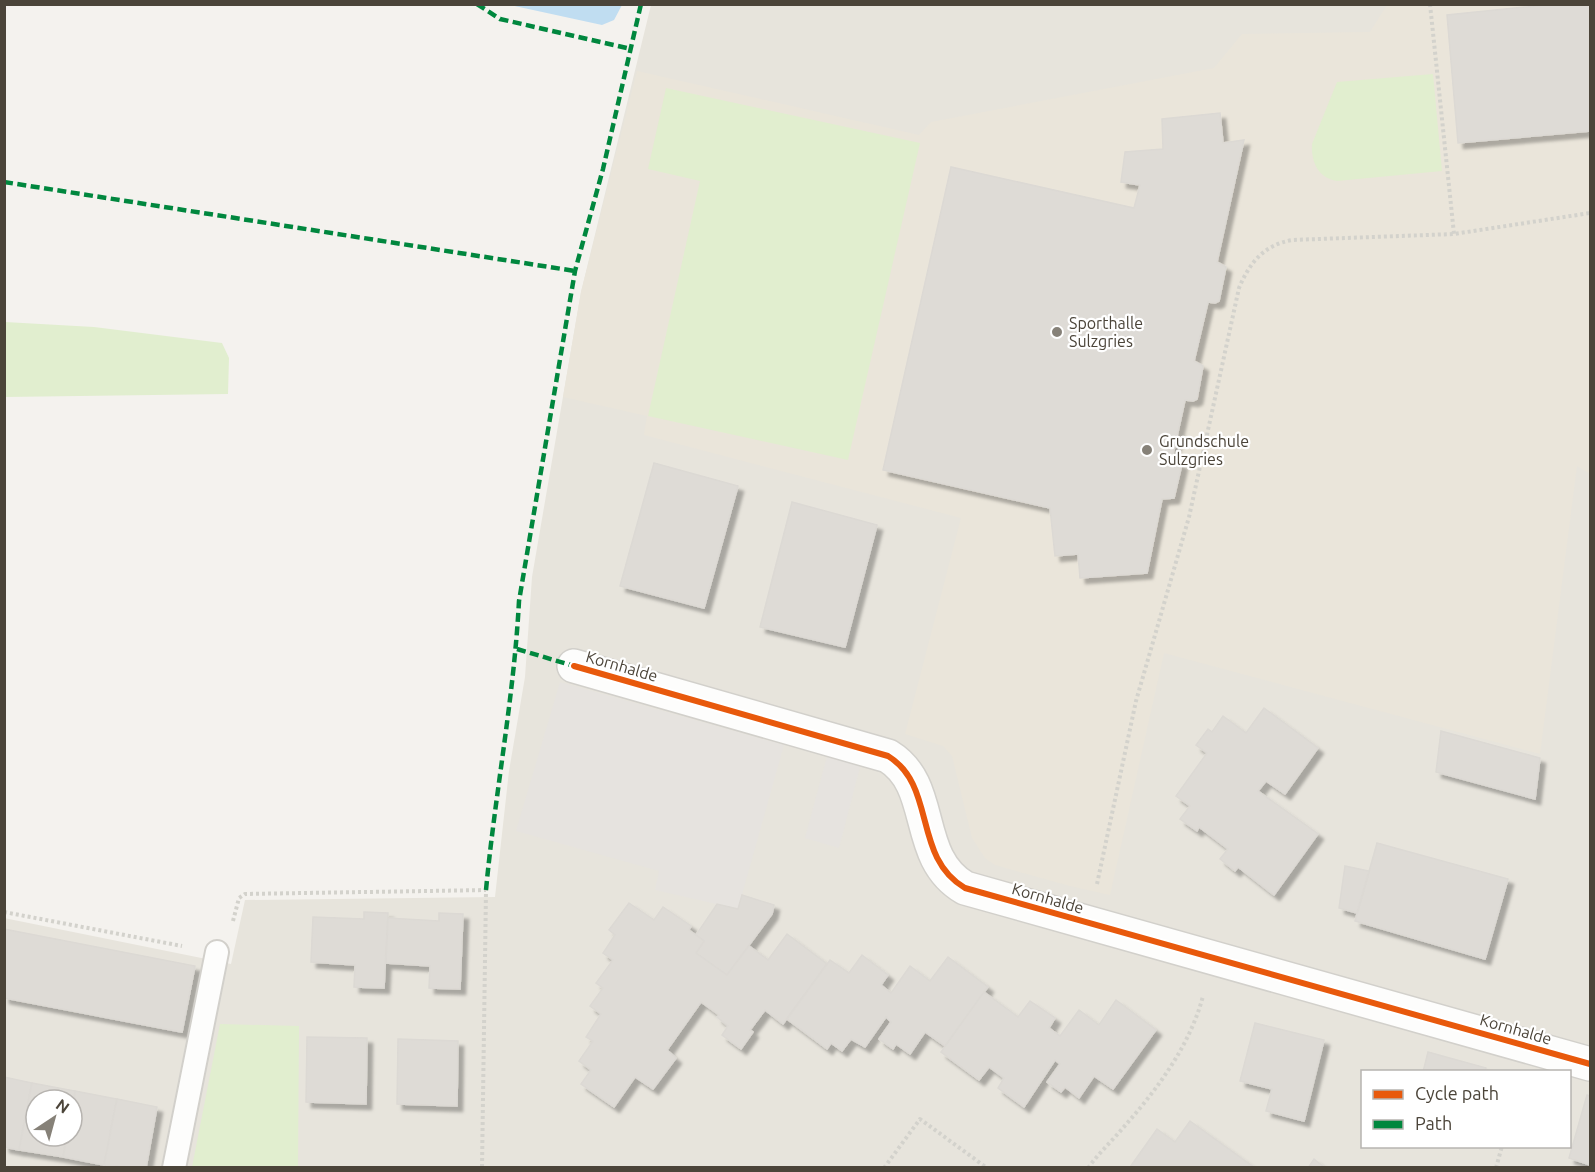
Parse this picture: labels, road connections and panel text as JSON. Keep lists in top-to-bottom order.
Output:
{
  "streets": {
    "street": ["Kornhalde"]
  },
  "places": ["Sporthalle Sulzgries", "Grundschule Sulzgries"],
  "legend": ["Cycle path", "Path"],
  "north": "top right"
}
